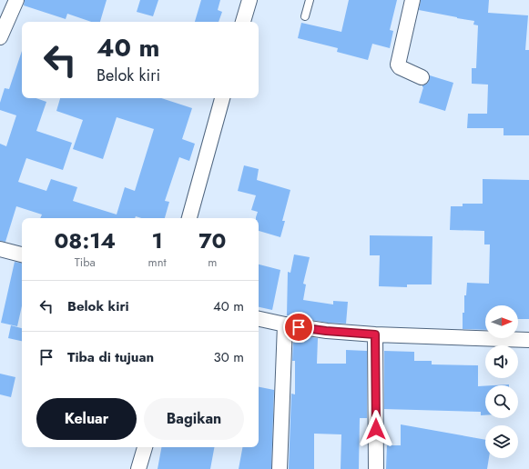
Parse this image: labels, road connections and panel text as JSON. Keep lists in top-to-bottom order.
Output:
{
  "north": "right",
  "page": {
    "turn": ["40 m", "Belok kiri"],
    "eta": [
      "08:14",
      "Tiba",
      "1",
      "mnt",
      "70",
      "m"
    ],
    "list": [
      {
        "name": "Belok kiri",
        "value": "40 m"
      },
      {
        "name": "Tiba di tujuan",
        "value": "30 m"
      }
    ],
    "buttons": ["Keluar", "Bagikan"]
  }
}
